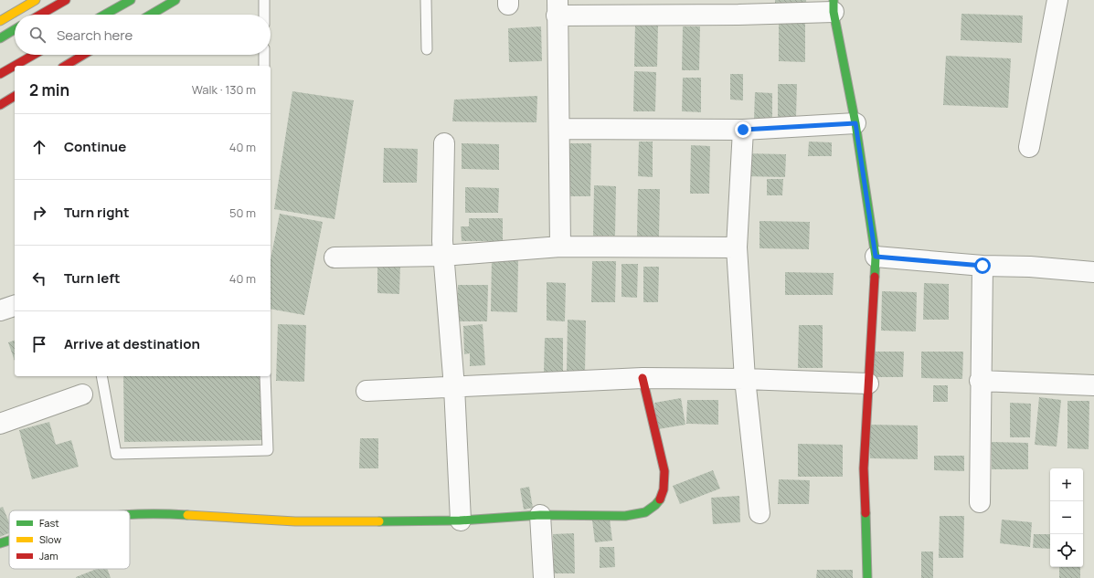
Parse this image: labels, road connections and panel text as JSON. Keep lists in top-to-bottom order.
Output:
{
  "legend": ["Fast", "Slow", "Jam"],
  "page": {
    "search": "Search here",
    "heading": ["2 min", "Walk · 130 m"],
    "list": [
      ["Continue", "40 m"],
      ["Turn right", "50 m"],
      ["Turn left", "40 m"],
      "Arrive at destination"
    ],
    "map_buttons": ["+", "−"]
  }
}
